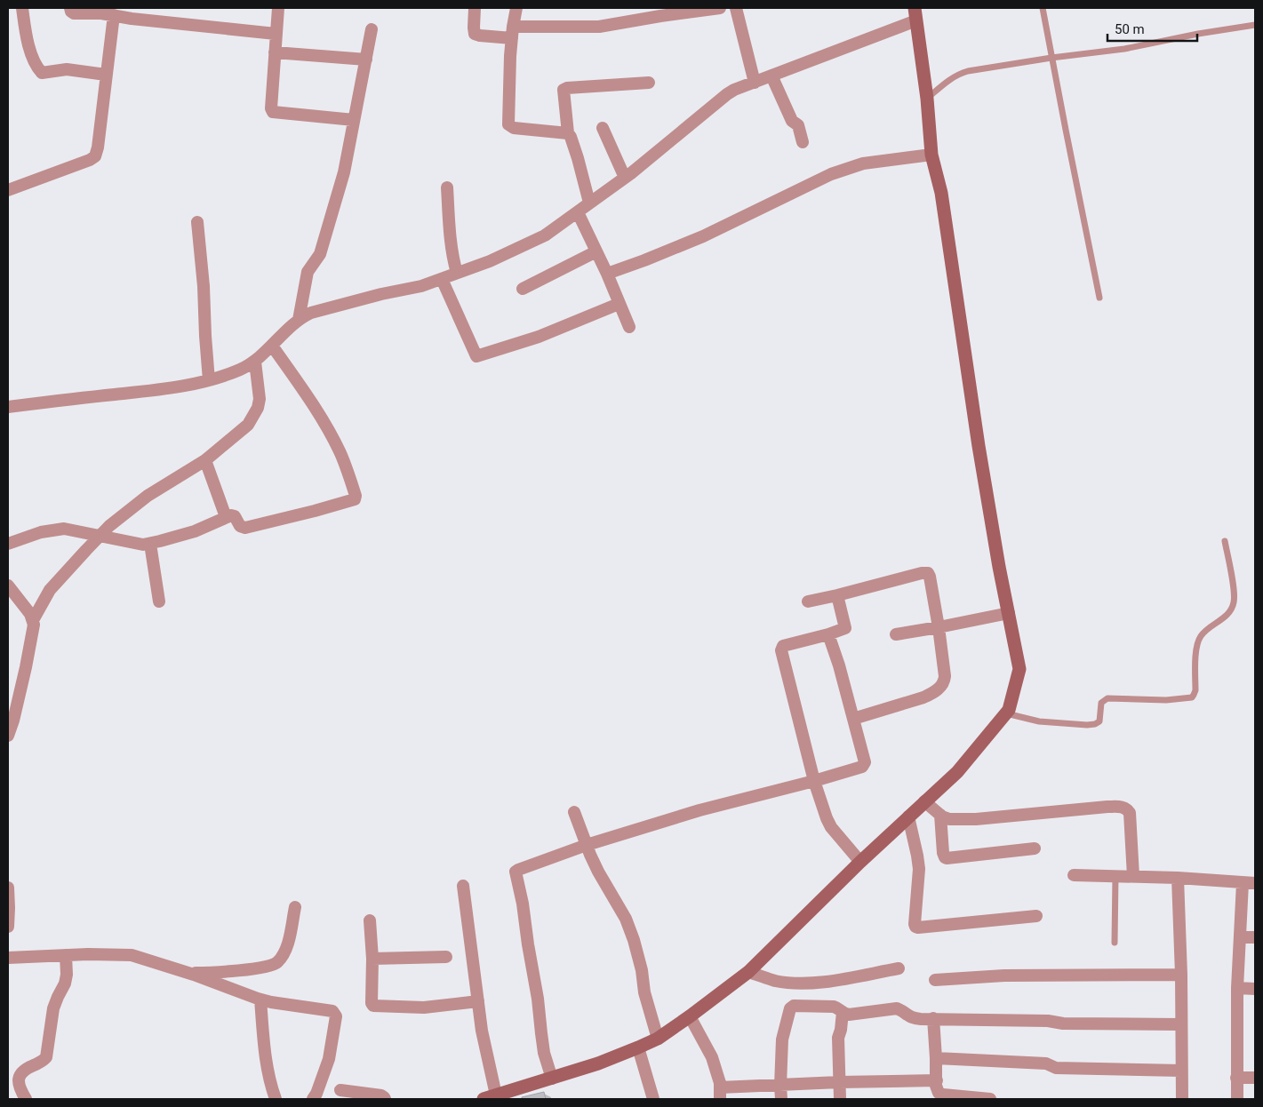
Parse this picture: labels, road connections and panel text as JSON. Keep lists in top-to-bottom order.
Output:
{
  "scale_bar": "50 m"
}
